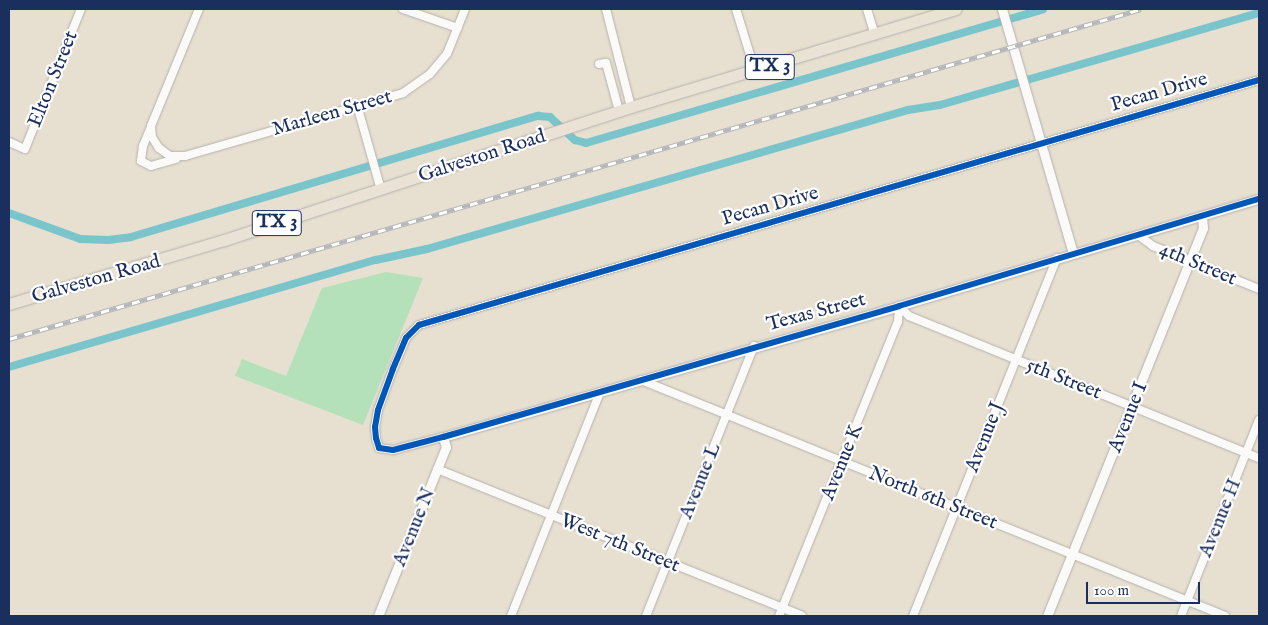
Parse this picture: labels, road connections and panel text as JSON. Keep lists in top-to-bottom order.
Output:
{
  "streets": {
    "main road": ["TX 3", "Galveston Road"],
    "street": [
      "Elton Street",
      "Pecan Drive",
      "Marleen Street",
      "4th Street",
      "Texas Street",
      "5th Street",
      "Avenue I",
      "Avenue J",
      "Avenue K",
      "Avenue L",
      "North 6th Street",
      "Avenue H",
      "Avenue N",
      "West 7th Street"
    ]
  },
  "crossings": [
    ["Pecan Drive", "Texas Street"],
    ["4th Street", "Texas Street"],
    ["4th Street", "Avenue I"],
    ["Texas Street", "5th Street"],
    ["Texas Street", "Avenue I"],
    ["Texas Street", "Avenue J"],
    ["Texas Street", "Avenue K"],
    ["Texas Street", "Avenue L"],
    ["Texas Street", "North 6th Street"],
    ["Texas Street", "Avenue N"],
    ["5th Street", "Avenue I"],
    ["5th Street", "Avenue J"],
    ["5th Street", "Avenue K"],
    ["5th Street", "Avenue H"],
    ["Avenue I", "North 6th Street"],
    ["Avenue J", "North 6th Street"],
    ["Avenue K", "North 6th Street"],
    ["Avenue K", "West 7th Street"],
    ["Avenue L", "North 6th Street"],
    ["Avenue L", "West 7th Street"],
    ["North 6th Street", "Avenue H"],
    ["Avenue N", "West 7th Street"]
  ],
  "scale_bar": "100 m"
}
